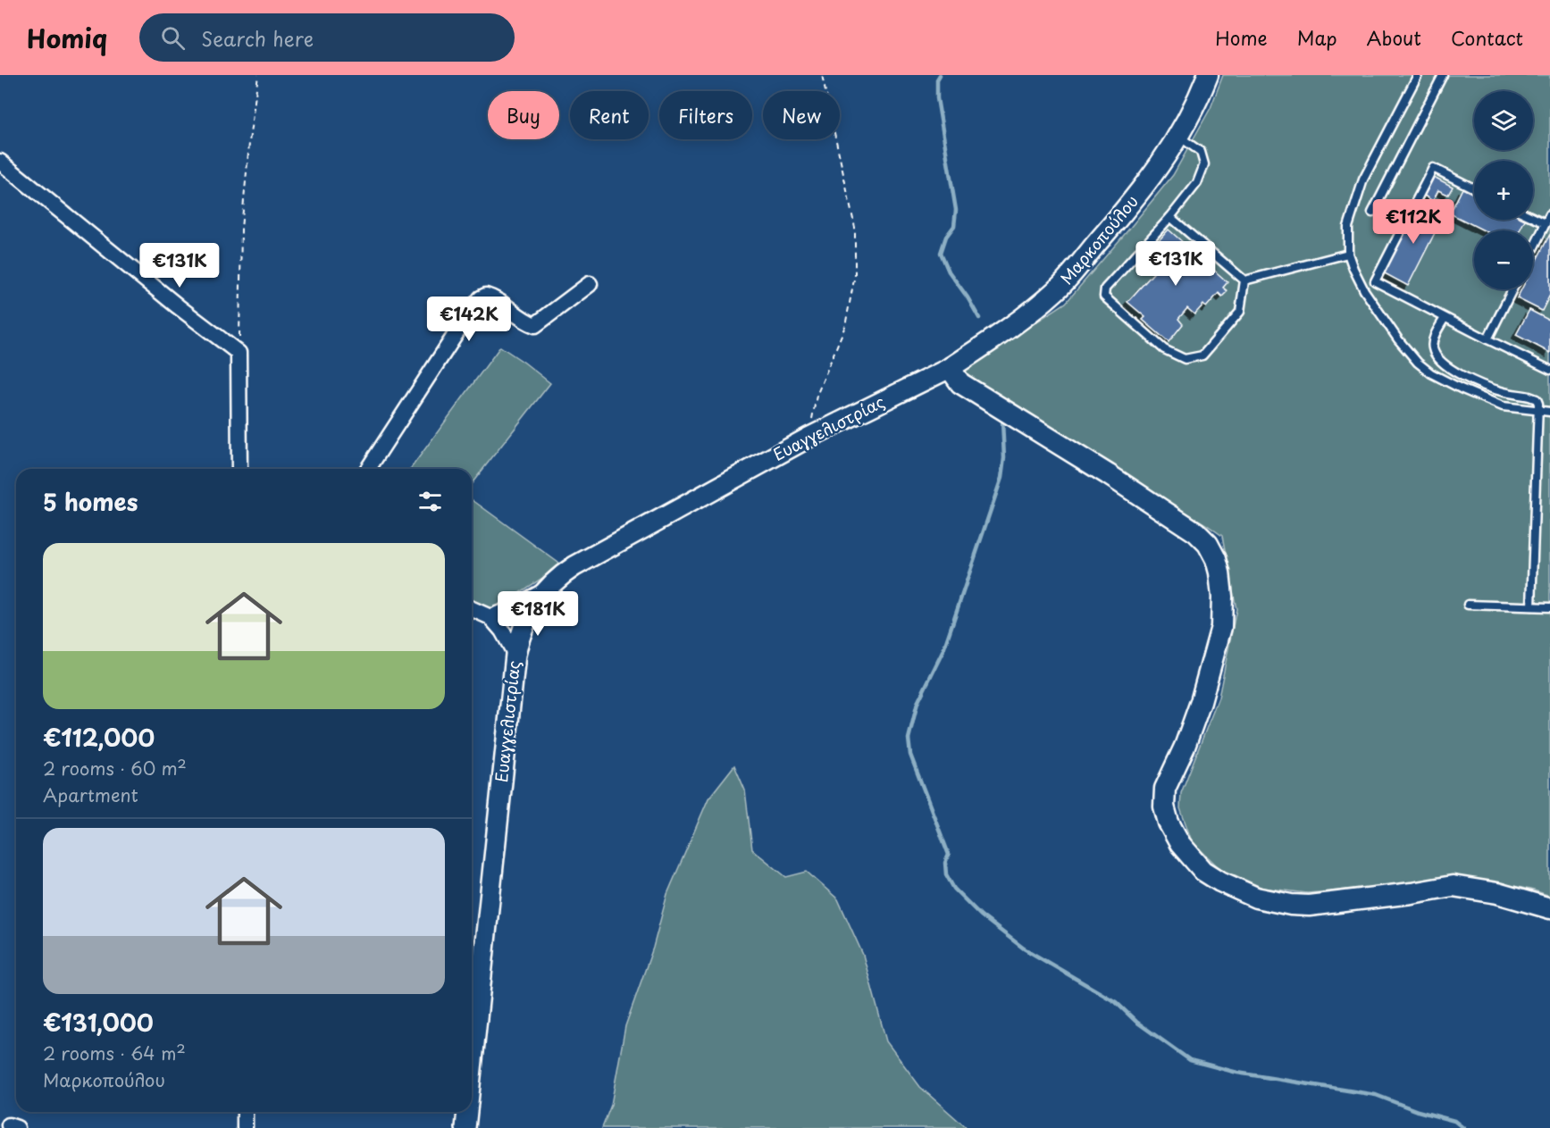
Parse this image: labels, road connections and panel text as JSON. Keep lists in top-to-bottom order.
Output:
{
  "streets": {
    "main road": ["Μαρκοπούλου"],
    "street": ["Ευαγγελιστρίας"]
  },
  "crossings": [
    ["Μαρκοπούλου", "Ευαγγελιστρίας"]
  ],
  "page": {
    "header": "Homiq",
    "search": "Search here",
    "nav": [
      "Home",
      "Map",
      "About",
      "Contact"
    ],
    "map_buttons": ["+", "−"],
    "chip": [
      "Buy",
      "Rent",
      "Filters",
      "New"
    ],
    "price": [
      "€112K",
      "€131K",
      "€131K",
      "€142K",
      "€181K"
    ],
    "heading": "5 homes",
    "list": [
      {
        "name": "€112,000",
        "note": "2 rooms · 60 m² · Apartment"
      },
      {
        "name": "€131,000",
        "note": "2 rooms · 64 m² · Μαρκοπούλου"
      }
    ]
  }
}
